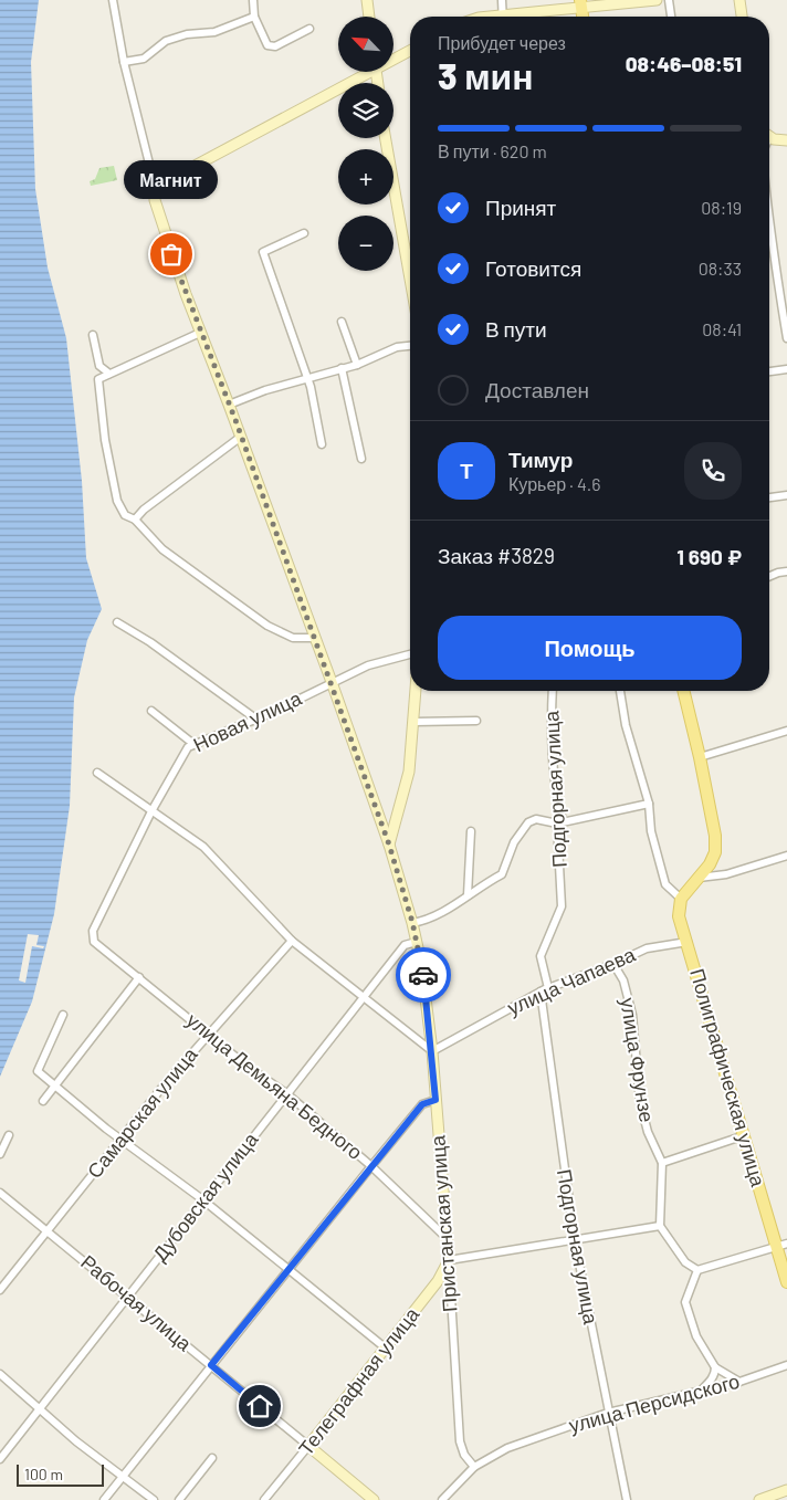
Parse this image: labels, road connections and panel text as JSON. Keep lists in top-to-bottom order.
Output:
{
  "streets": {
    "main road": ["Полиграфическая улица"],
    "street": [
      "Новая улица",
      "Подгорная улица",
      "улица Чапаева",
      "улица Фрунзе",
      "улица Демьяна Бедного",
      "Самарская улица",
      "Дубовская улица",
      "Пристанская улица",
      "Рабочая улица",
      "Телеграфная улица",
      "улица Персидского"
    ]
  },
  "crossings": [
    ["Новая улица", "улица Демьяна Бедного"],
    ["Новая улица", "Пристанская улица"],
    ["Подгорная улица", "улица Чапаева"],
    ["Подгорная улица", "улица Персидского"],
    ["улица Чапаева", "улица Фрунзе"],
    ["улица Чапаева", "Полиграфическая улица"],
    ["улица Чапаева", "Пристанская улица"],
    ["улица Демьяна Бедного", "Самарская улица"],
    ["улица Демьяна Бедного", "Дубовская улица"],
    ["улица Демьяна Бедного", "Пристанская улица"],
    ["Самарская улица", "Рабочая улица"],
    ["Дубовская улица", "Пристанская улица"],
    ["Дубовская улица", "Рабочая улица"],
    ["Пристанская улица", "Телеграфная улица"],
    ["Пристанская улица", "улица Персидского"],
    ["Рабочая улица", "Телеграфная улица"]
  ],
  "places": ["Магнит"],
  "scale_bar": "100 m",
  "north": "top left",
  "page": {
    "map_buttons": ["+", "−"],
    "heading": ["3 мин", "Прибудет через", "08:46–08:51"],
    "panel": [
      "Тимур",
      "Курьер · 4.6",
      "Заказ #3829",
      "1 690 ₽"
    ],
    "bar": "В пути · 620 m",
    "bubble": "Магнит",
    "list": [
      ["Принят", "08:19"],
      ["Готовится", "08:33"],
      ["В пути", "08:41"],
      "Доставлен"
    ],
    "round": "Т",
    "buttons": "Помощь",
    "scale": "100 m"
  }
}
